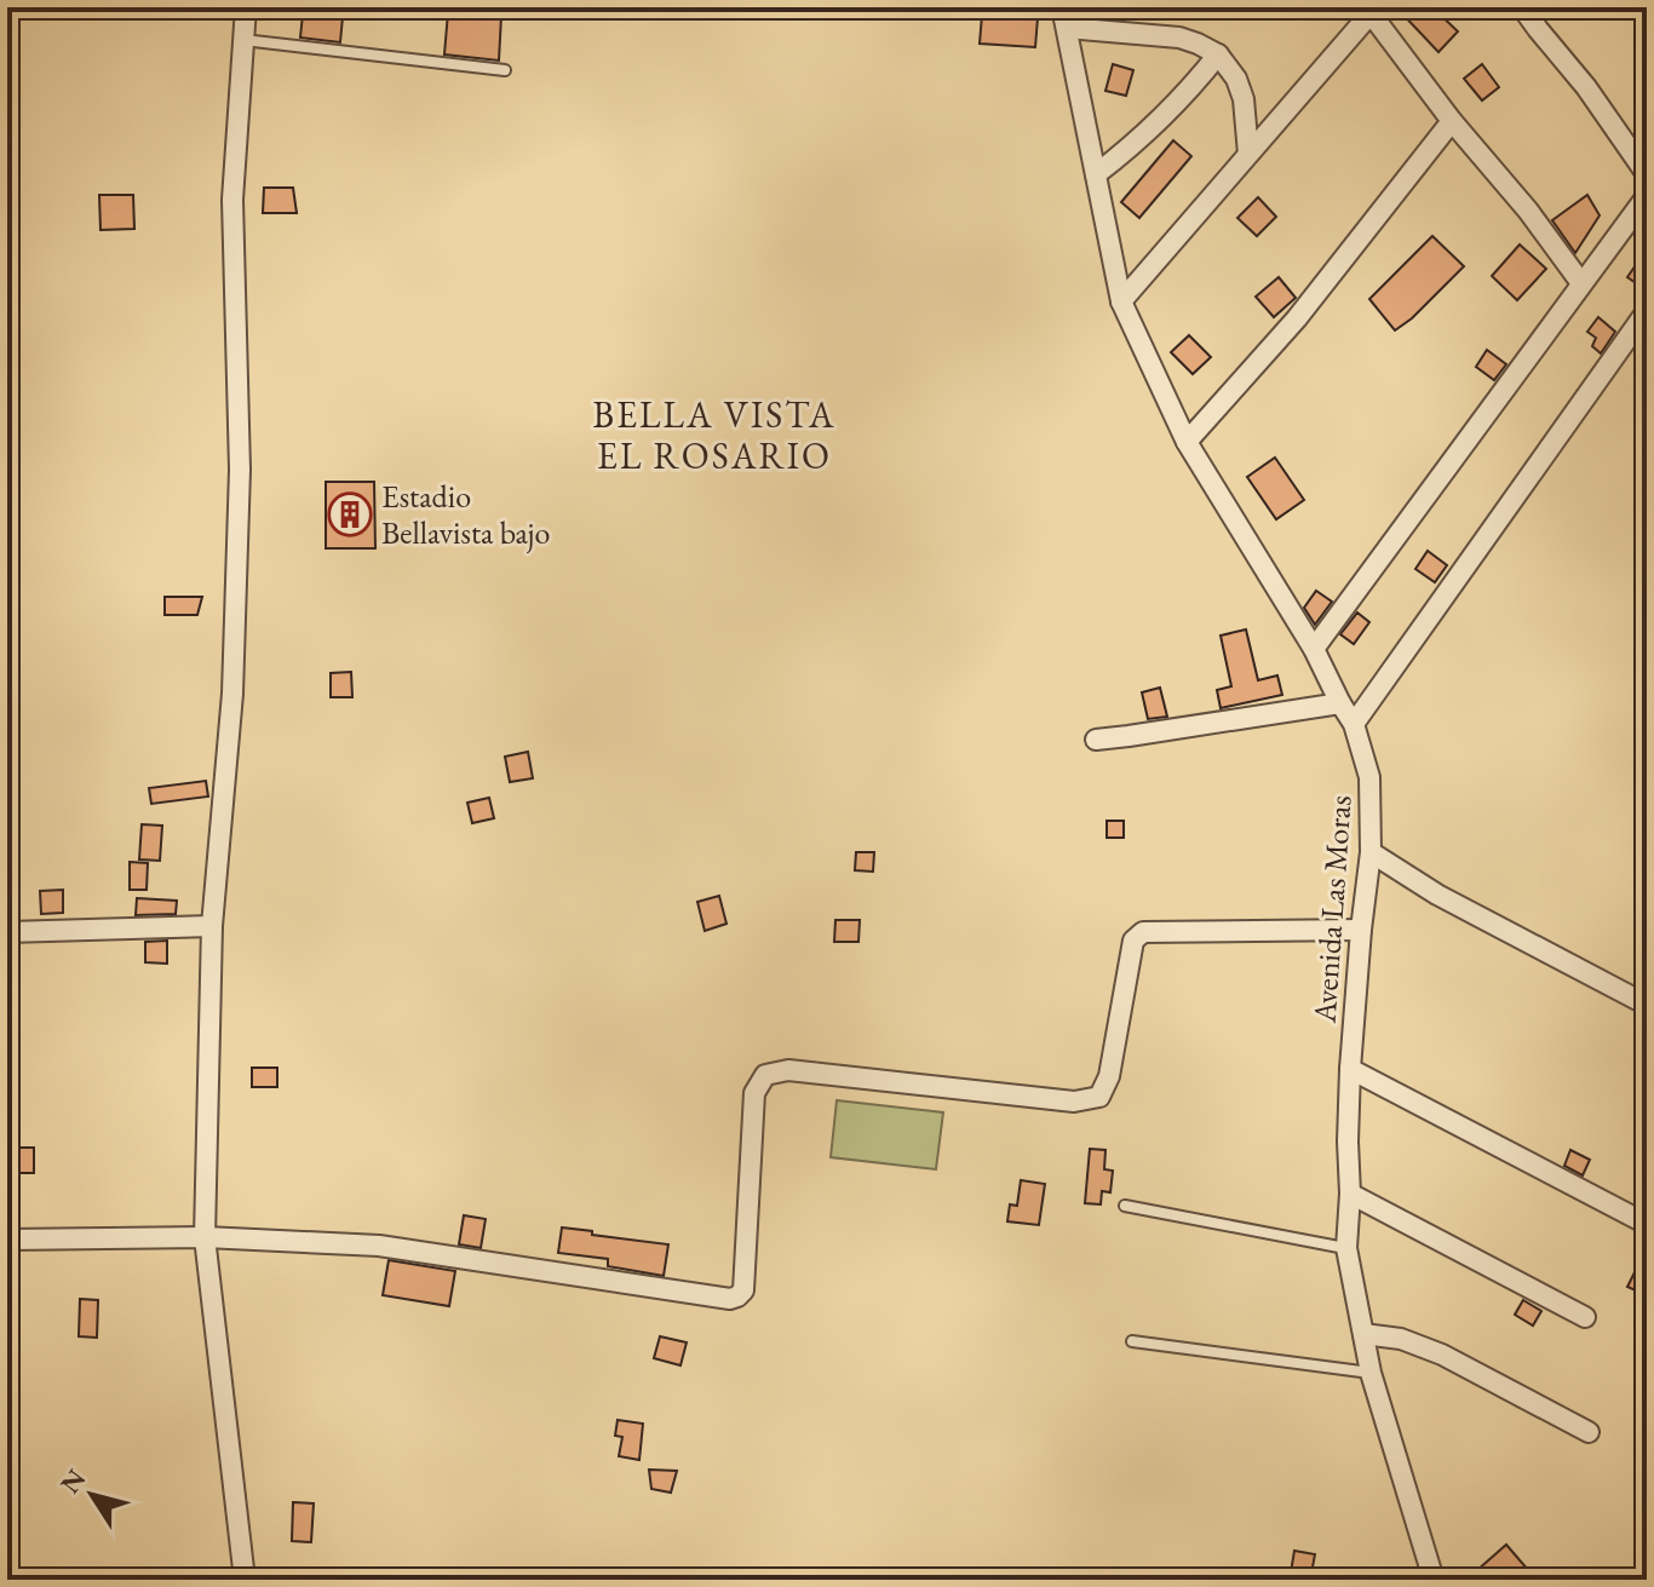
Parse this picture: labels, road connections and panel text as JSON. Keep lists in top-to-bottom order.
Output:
{
  "streets": {
    "street": ["Avenida Las Moras"]
  },
  "districts": ["BELLA VISTA EL ROSARIO"],
  "places": {
    "building": ["Estadio Bellavista bajo"]
  },
  "north": "top left"
}
